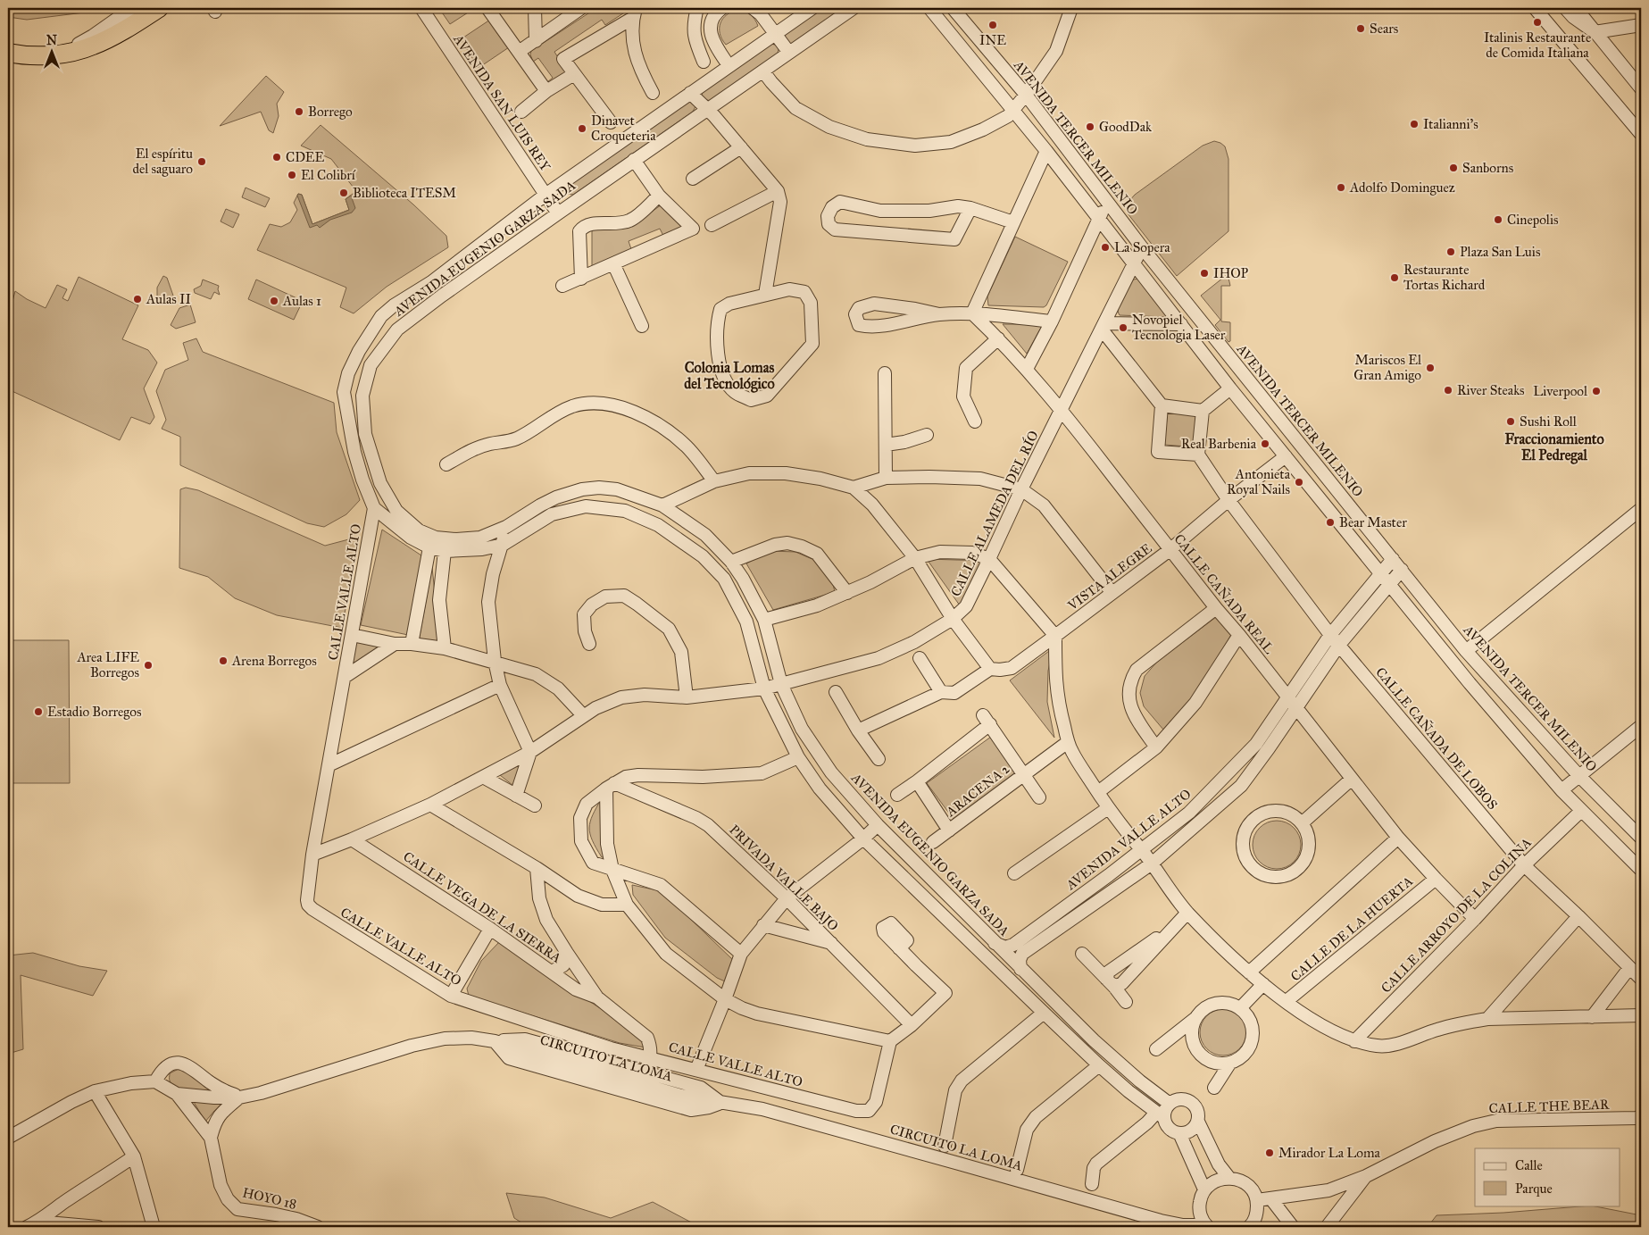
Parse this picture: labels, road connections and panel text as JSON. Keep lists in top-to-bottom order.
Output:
{
  "streets": {
    "street": [
      "AVENIDA SAN LUIS REY",
      "AVENIDA TERCER MILENIO",
      "AVENIDA EUGENIO GARZA SADA",
      "CALLE ALAMEDA DEL RÍO",
      "VISTA ALEGRE",
      "CALLE VALLE ALTO",
      "CALLE CAÑADA REAL",
      "CALLE CAÑADA DE LOBOS",
      "ARACENA 2",
      "AVENIDA VALLE ALTO",
      "PRIVADA VALLE BAJO",
      "CALLE VEGA DE LA SIERRA",
      "CALLE ARROYO DE LA COLINA",
      "CALLE DE LA HUERTA",
      "CIRCUITO LA LOMA",
      "CALLE THE BEAR",
      "HOYO 18"
    ]
  },
  "crossings": [
    ["AVENIDA SAN LUIS REY", "AVENIDA EUGENIO GARZA SADA"],
    ["AVENIDA TERCER MILENIO", "CALLE ALAMEDA DEL RÍO"],
    ["AVENIDA TERCER MILENIO", "AVENIDA VALLE ALTO"],
    ["AVENIDA EUGENIO GARZA SADA", "CALLE ALAMEDA DEL RÍO"],
    ["AVENIDA EUGENIO GARZA SADA", "CALLE VALLE ALTO"],
    ["AVENIDA EUGENIO GARZA SADA", "AVENIDA VALLE ALTO"],
    ["CALLE ALAMEDA DEL RÍO", "CALLE VALLE ALTO"],
    ["CALLE ALAMEDA DEL RÍO", "CALLE CAÑADA REAL"],
    ["CALLE ALAMEDA DEL RÍO", "CALLE VEGA DE LA SIERRA"],
    ["VISTA ALEGRE", "CALLE CAÑADA REAL"],
    ["VISTA ALEGRE", "CALLE CAÑADA DE LOBOS"],
    ["CALLE CAÑADA REAL", "AVENIDA VALLE ALTO"],
    ["CALLE CAÑADA REAL", "CALLE ARROYO DE LA COLINA"],
    ["CALLE CAÑADA REAL", "CALLE DE LA HUERTA"],
    ["CALLE CAÑADA DE LOBOS", "AVENIDA VALLE ALTO"],
    ["CALLE CAÑADA DE LOBOS", "CALLE ARROYO DE LA COLINA"],
    ["CIRCUITO LA LOMA", "HOYO 18"]
  ],
  "districts": ["Colonia Lomas del Tecnológico", "Fraccionamiento El Pedregal"],
  "places": [
    "Italinis Restaurante de Comida Italiana",
    "INE",
    "Sears",
    "Borrego",
    "Italianni's",
    "GoodDak",
    "Dinavet Croqueteria",
    "CDEE",
    "El espíritu del saguaro",
    "Sanborns",
    "El Colibrí",
    "Adolfo Dominguez",
    "Biblioteca ITESM",
    "Cinepolis",
    "La Sopera",
    "Plaza San Luis",
    "IHOP",
    "Restaurante Tortas Richard",
    "Aulas II",
    "Aulas 1",
    "Novopiel Tecnologia Laser",
    "Mariscos El Gran Amigo",
    "River Steaks",
    "Liverpool",
    "Sushi Roll",
    "Real Barbenia",
    "Antonieta Royal Nails",
    "Bear Master",
    "Arena Borregos",
    "Area LIFE Borregos",
    "Estadio Borregos",
    "Mirador La Loma"
  ],
  "legend": ["Calle", "Parque"],
  "north": "top"
}
